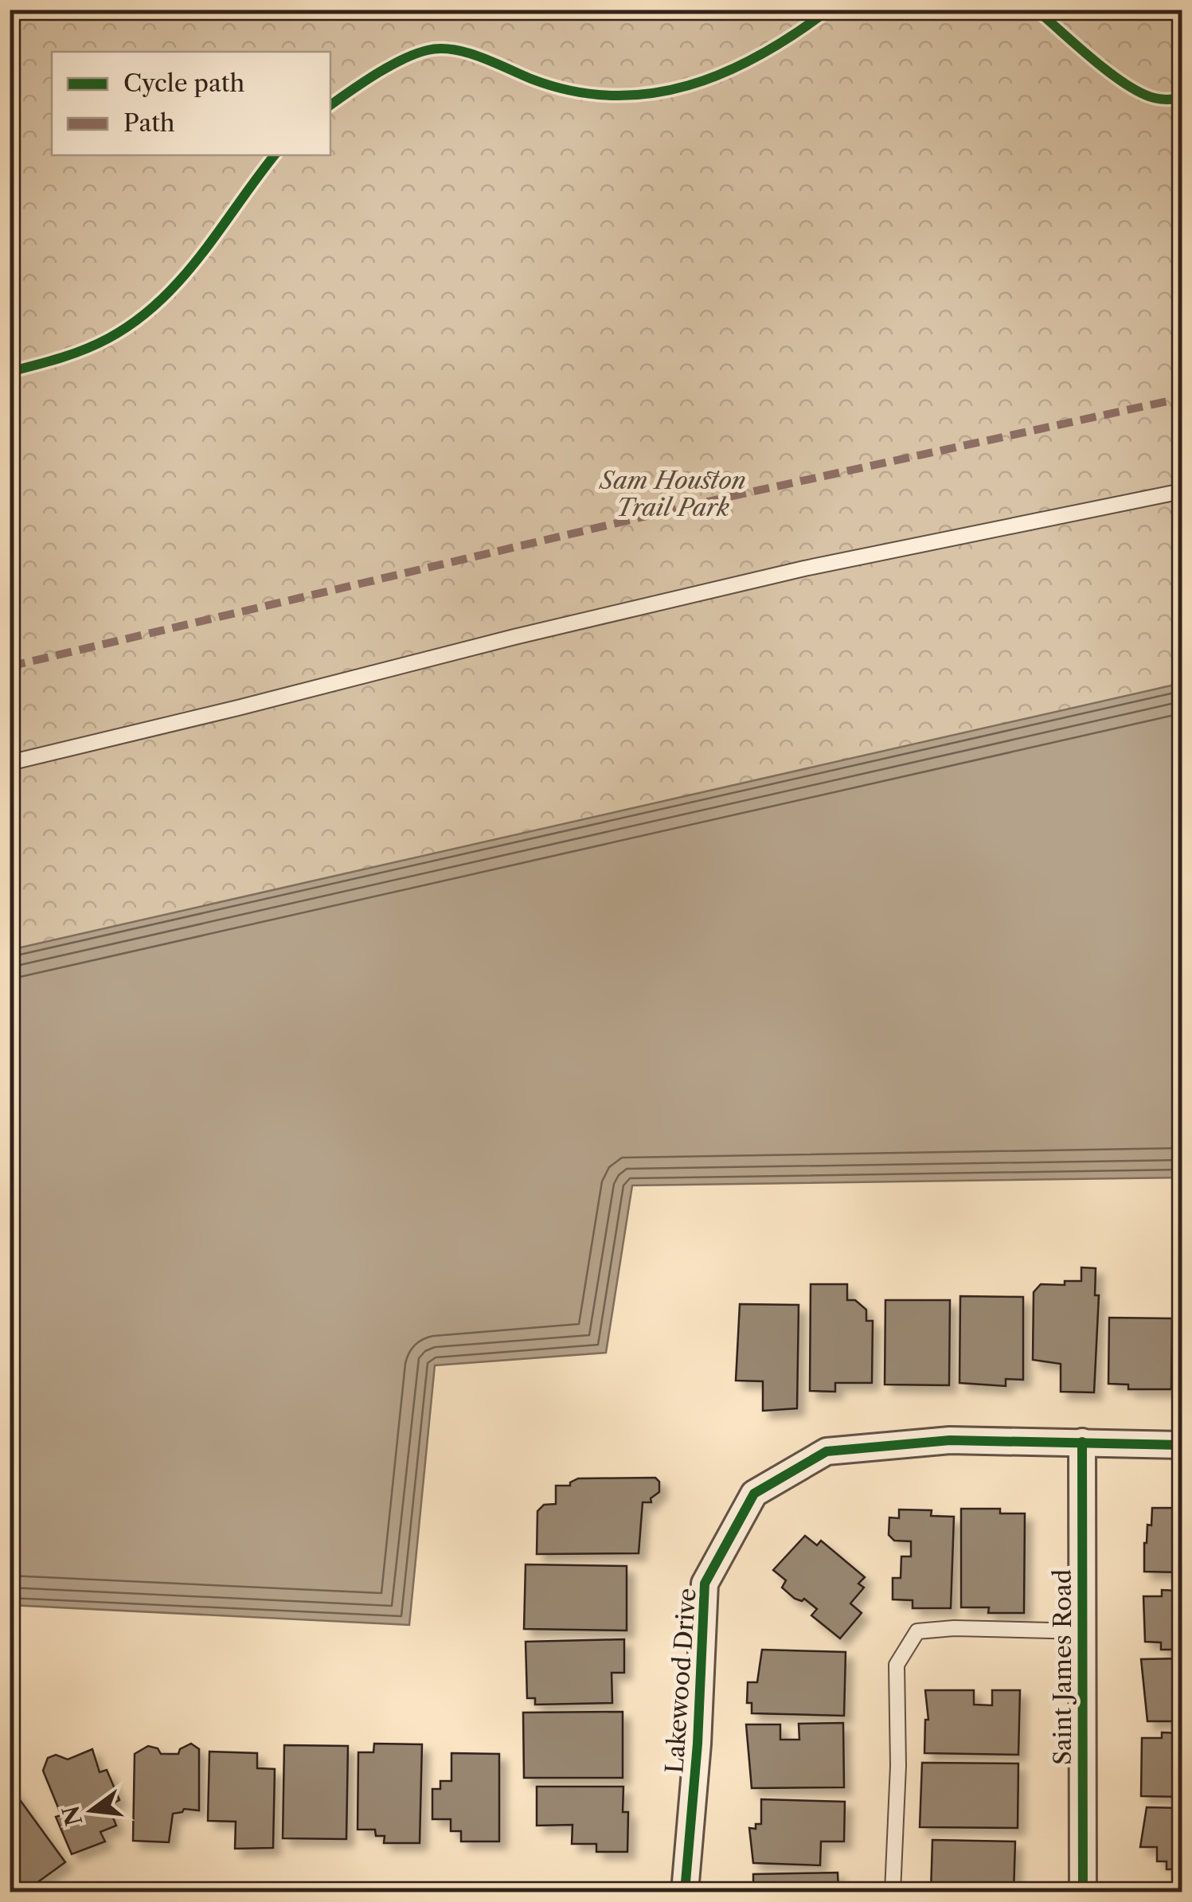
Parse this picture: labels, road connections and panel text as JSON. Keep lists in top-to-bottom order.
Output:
{
  "streets": {
    "street": ["Saint James Road", "Lakewood Drive"]
  },
  "crossings": [
    ["Saint James Road", "Lakewood Drive"]
  ],
  "parks": ["Sam Houston Trail Park"],
  "legend": ["Cycle path", "Path"],
  "north": "left"
}
